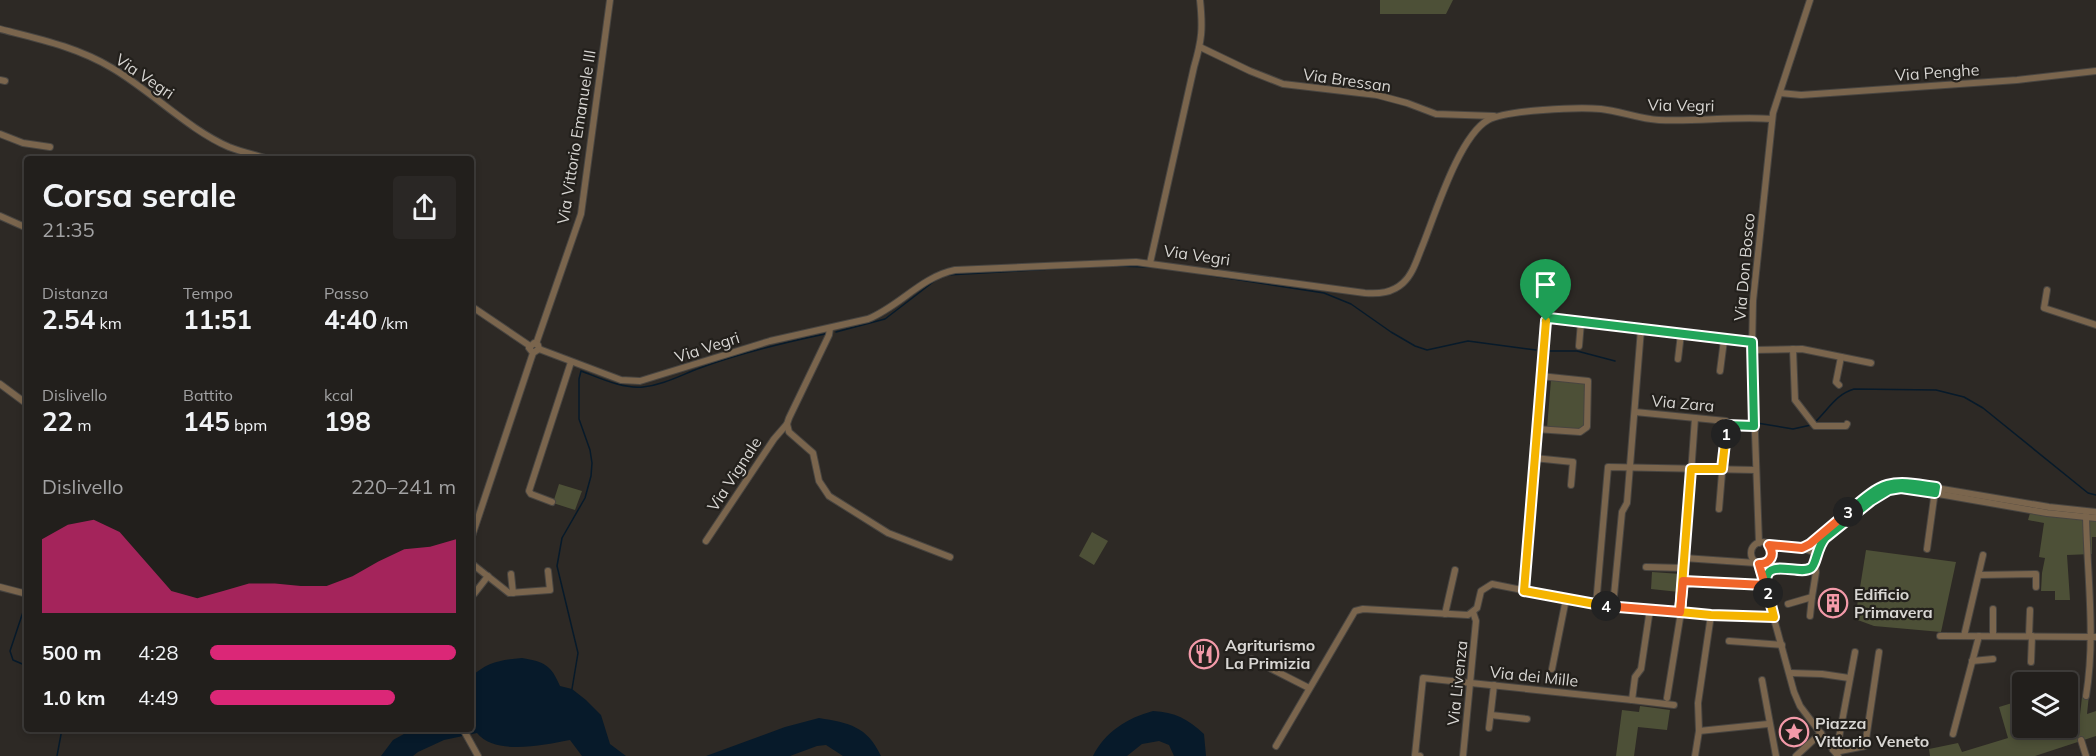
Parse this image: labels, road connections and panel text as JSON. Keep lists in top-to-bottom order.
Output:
{
  "streets": {
    "street": [
      "Via Penghe",
      "Via Vegri",
      "Via Bressan",
      "Via Vittorio Emanuele III",
      "Via Don Bosco",
      "Via Zara",
      "Via Vignale",
      "Via dei Mille",
      "Via Livenza"
    ]
  },
  "crossings": [
    ["Via Penghe", "Via Don Bosco"],
    ["Via Vegri", "Via Bressan"],
    ["Via Vegri", "Via Vittorio Emanuele III"],
    ["Via Vegri", "Via Don Bosco"],
    ["Via Vegri", "Via Vignale"],
    ["Via Don Bosco", "Via Zara"],
    ["Via dei Mille", "Via Livenza"]
  ],
  "places": {
    "building": ["Edificio Primavera"],
    "restaurant": ["Agriturismo La Primizia"],
    "place": ["Piazza Vittorio Veneto"]
  },
  "page": {
    "heading": ["Corsa serale", "21:35"],
    "stats": [
      ["Distanza", "2.54 km"],
      ["Tempo", "11:51"],
      ["Passo", "4:40 /km"],
      ["Dislivello", "22 m"],
      ["Battito", "145 bpm"],
      ["kcal", "198"]
    ],
    "pins": [
      "1",
      "3",
      "2",
      "4"
    ],
    "chart": ["Dislivello", "220–241 m"],
    "list": [
      {
        "name": "500 m",
        "note": "4:28"
      },
      {
        "name": "1.0 km",
        "note": "4:49"
      }
    ]
  }
}
